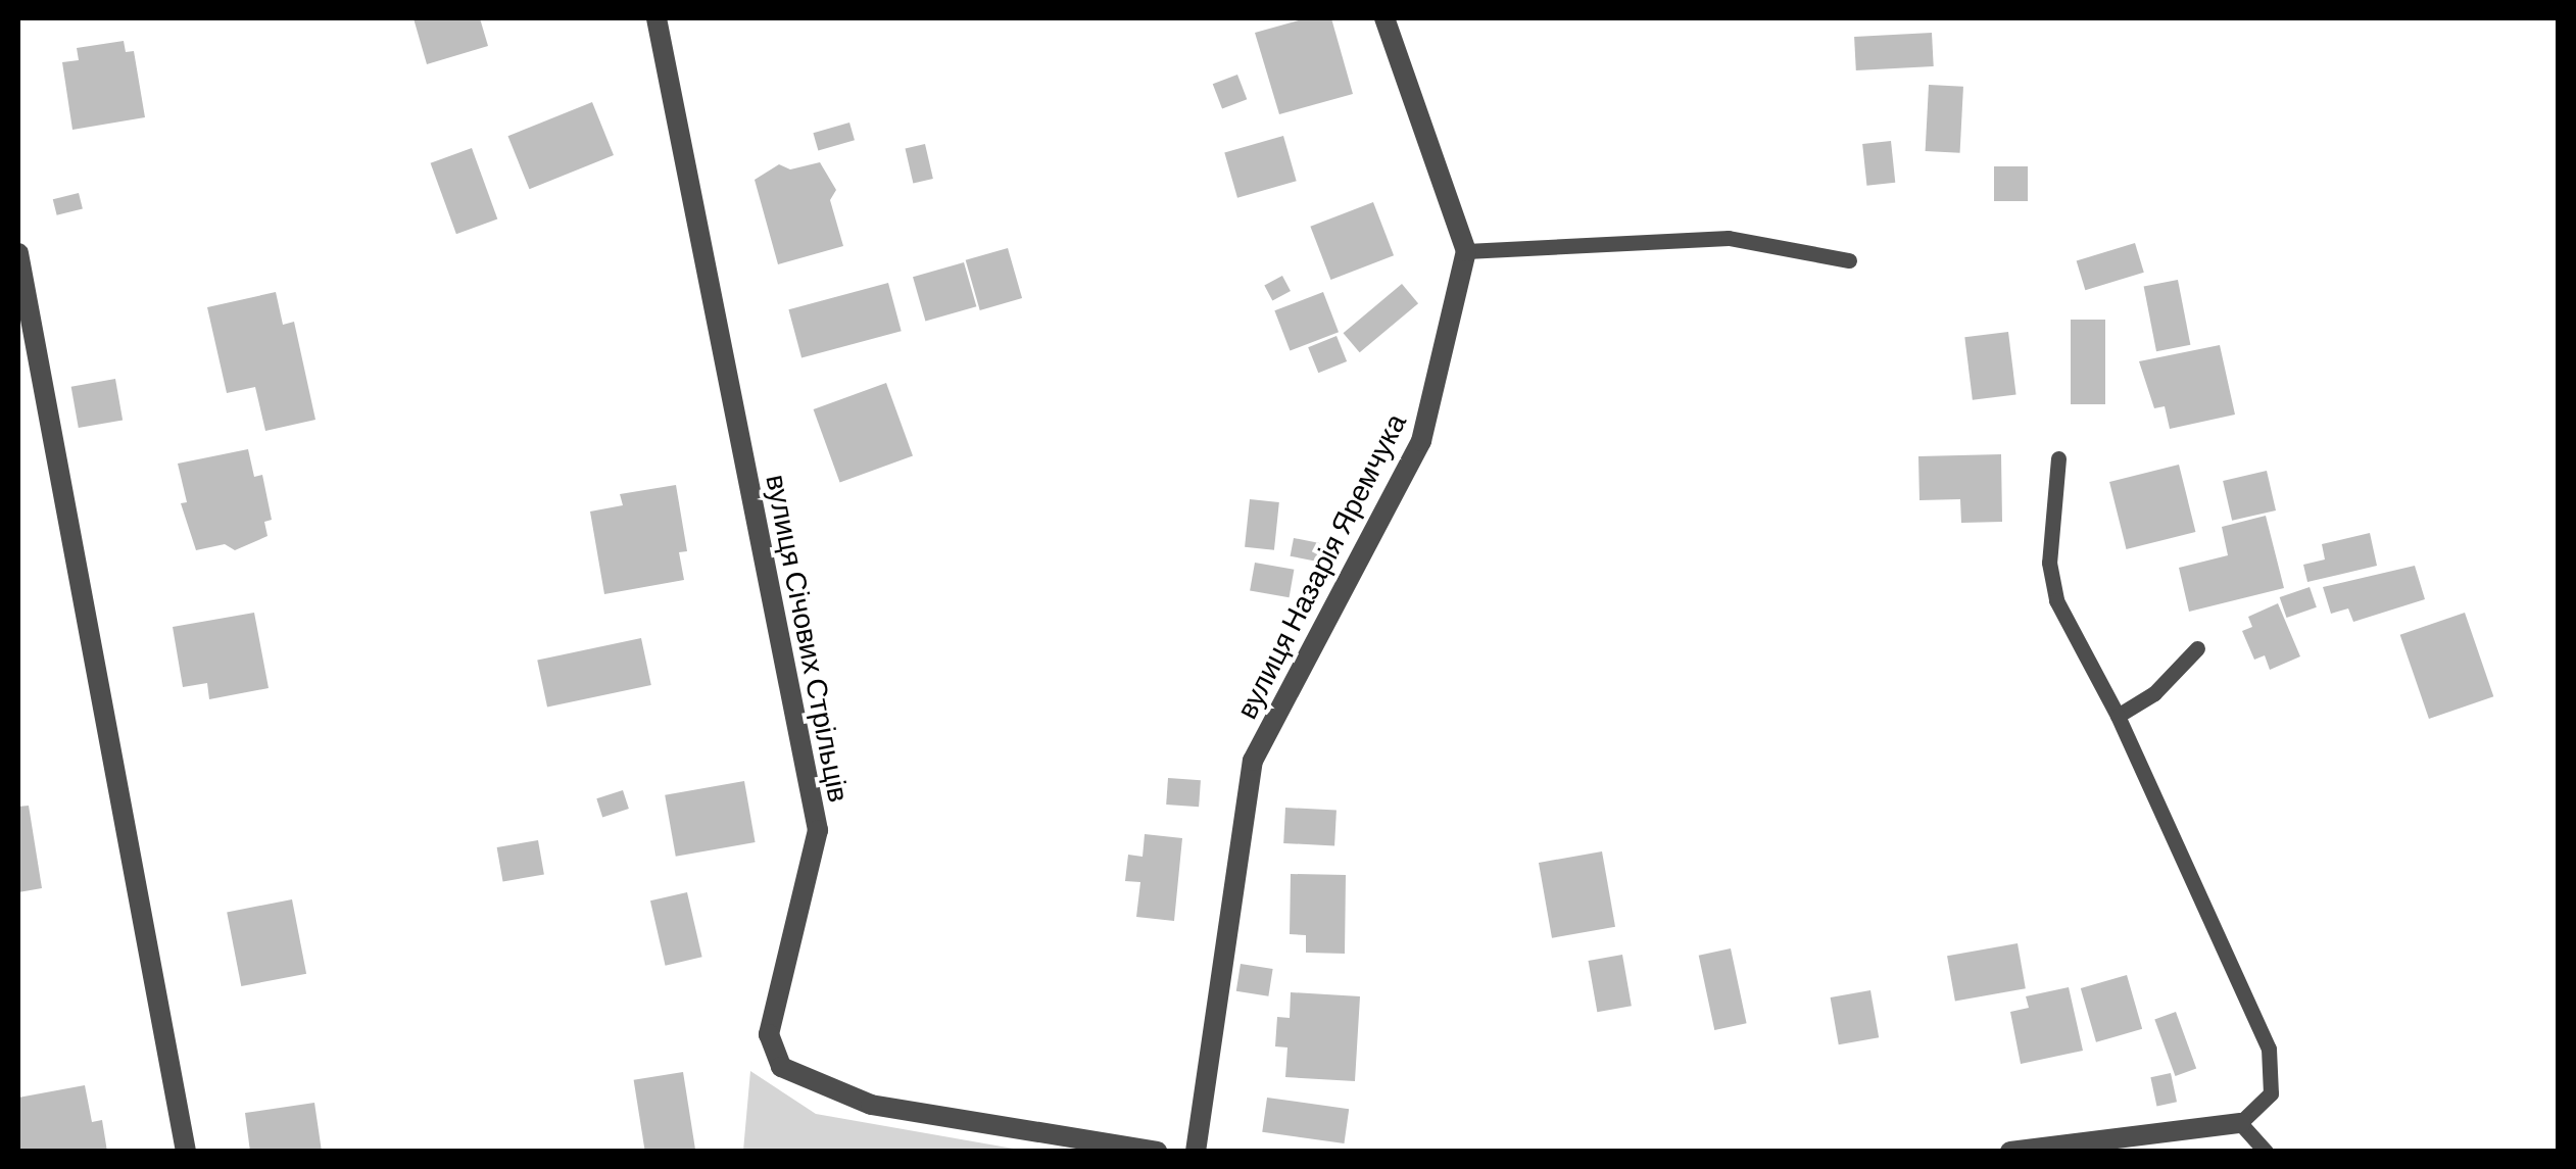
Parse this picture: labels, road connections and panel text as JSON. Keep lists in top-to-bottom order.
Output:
{
  "streets": {
    "street": ["вулиця Назарія Яремчука", "вулиця Січових Стрільців"]
  }
}
